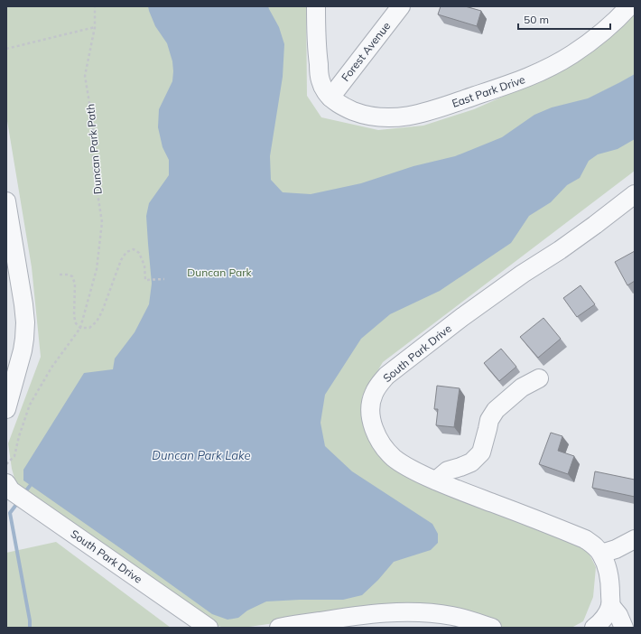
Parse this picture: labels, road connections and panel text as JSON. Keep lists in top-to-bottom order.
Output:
{
  "streets": {
    "street": ["Forest Avenue", "East Park Drive", "South Park Drive"],
    "path": ["Duncan Park Path"]
  },
  "crossings": [
    ["Forest Avenue", "East Park Drive"]
  ],
  "water": ["Duncan Park Lake"],
  "parks": ["Duncan Park"],
  "scale_bar": "50 m"
}
